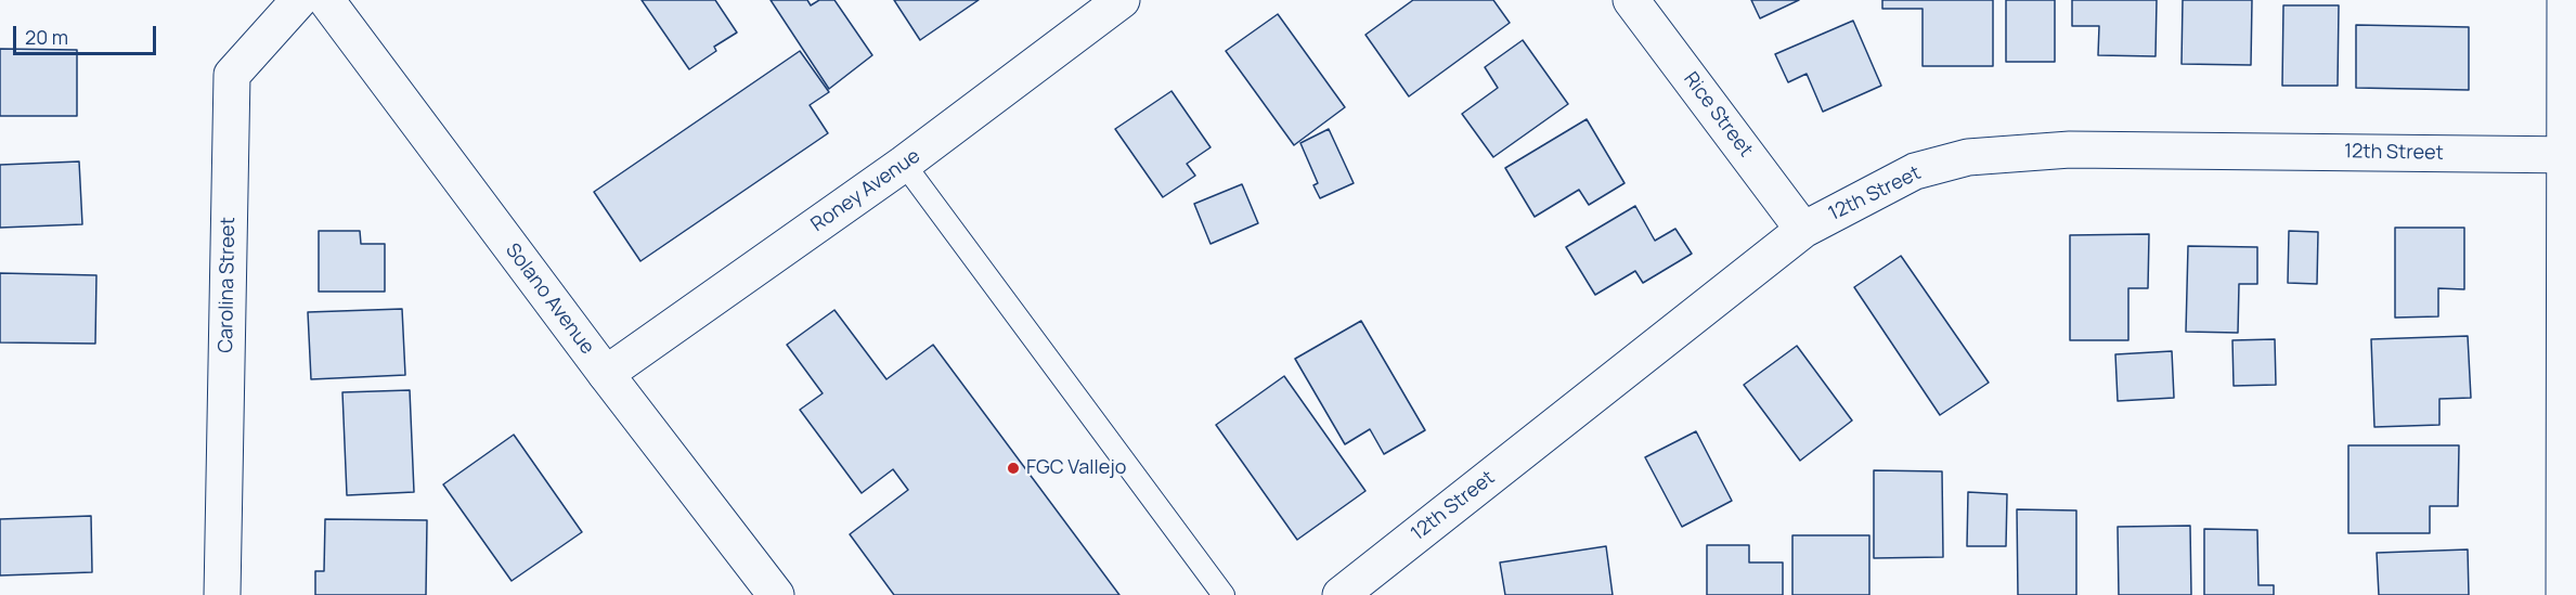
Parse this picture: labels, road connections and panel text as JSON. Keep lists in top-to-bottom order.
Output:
{
  "streets": {
    "street": [
      "Rice Street",
      "12th Street",
      "Roney Avenue",
      "Carolina Street",
      "Solano Avenue"
    ]
  },
  "crossings": [
    ["Rice Street", "12th Street"],
    ["Roney Avenue", "Solano Avenue"]
  ],
  "places": ["FGC Vallejo"],
  "scale_bar": "20 m"
}
